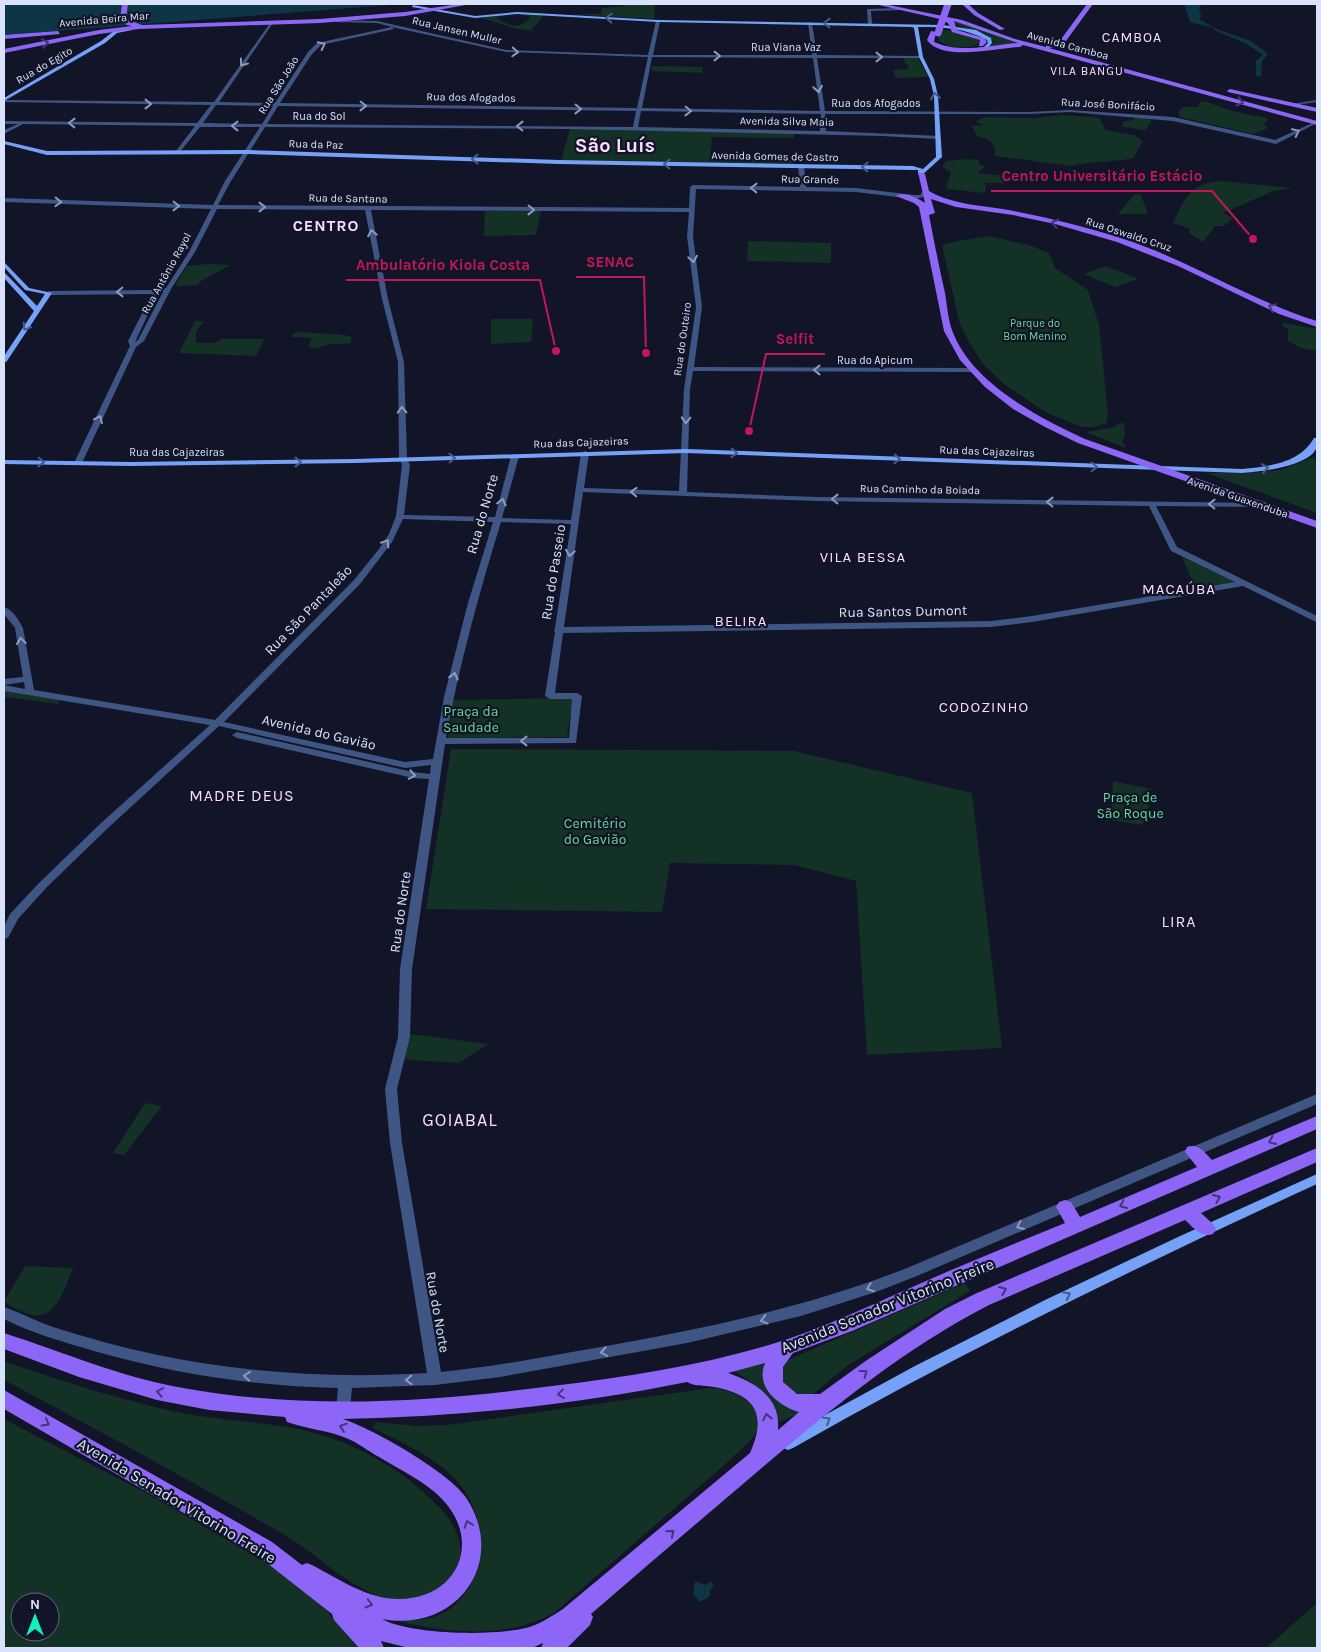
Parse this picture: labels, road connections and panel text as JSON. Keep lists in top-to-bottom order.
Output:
{
  "streets": {
    "main road": [
      "Avenida Beira Mar",
      "Avenida Camboa",
      "Rua do Egito",
      "Rua da Paz",
      "Avenida Gomes de Castro",
      "Rua Oswaldo Cruz",
      "Rua das Cajazeiras",
      "Avenida Guaxenduba",
      "Avenida Senador Vitorino Freire"
    ],
    "street": [
      "Rua Jansen Muller",
      "Rua Viana Vaz",
      "Rua São João",
      "Rua dos Afogados",
      "Rua José Bonifácio",
      "Rua do Sol",
      "Avenida Silva Maia",
      "Rua Grande",
      "Rua de Santana",
      "Rua Antônio Rayol",
      "Rua do Outeiro",
      "Rua do Apicum",
      "Rua Caminho da Boiada",
      "Rua do Norte",
      "Rua do Passeio",
      "Rua São Pantaleão",
      "Rua Santos Dumont",
      "Avenida do Gavião"
    ]
  },
  "crossings": [
    ["Avenida Beira Mar", "Rua Jansen Muller"],
    ["Avenida Beira Mar", "Rua do Egito"],
    ["Rua Jansen Muller", "Rua Viana Vaz"],
    ["Rua Jansen Muller", "Rua São João"],
    ["Avenida Camboa", "Rua José Bonifácio"],
    ["Rua do Egito", "Rua dos Afogados"],
    ["Rua São João", "Rua dos Afogados"],
    ["Rua São João", "Rua do Sol"],
    ["Rua São João", "Rua da Paz"],
    ["Rua São João", "Rua de Santana"],
    ["Rua São João", "Rua Antônio Rayol"],
    ["Rua dos Afogados", "Rua José Bonifácio"],
    ["Rua do Sol", "Avenida Silva Maia"],
    ["Rua da Paz", "Avenida Gomes de Castro"],
    ["Rua Grande", "Rua Oswaldo Cruz"],
    ["Rua Grande", "Rua do Outeiro"],
    ["Rua de Santana", "Rua Antônio Rayol"],
    ["Rua de Santana", "Rua do Outeiro"],
    ["Rua de Santana", "Rua São Pantaleão"],
    ["Rua Antônio Rayol", "Rua das Cajazeiras"],
    ["Rua do Outeiro", "Rua do Apicum"],
    ["Rua do Outeiro", "Rua das Cajazeiras"],
    ["Rua do Outeiro", "Rua Caminho da Boiada"],
    ["Rua das Cajazeiras", "Avenida Guaxenduba"],
    ["Rua das Cajazeiras", "Rua do Norte"],
    ["Rua das Cajazeiras", "Rua do Passeio"],
    ["Rua das Cajazeiras", "Rua São Pantaleão"],
    ["Rua Caminho da Boiada", "Avenida Guaxenduba"],
    ["Rua Caminho da Boiada", "Rua do Passeio"],
    ["Rua do Norte", "Rua do Passeio"],
    ["Rua do Norte", "Avenida do Gavião"],
    ["Rua do Norte", "Avenida Senador Vitorino Freire"],
    ["Rua do Passeio", "Rua Santos Dumont"],
    ["Rua São Pantaleão", "Avenida do Gavião"]
  ],
  "one_way": [
    "Rua Jansen Muller",
    "Rua Viana Vaz",
    "Rua dos Afogados",
    "Rua José Bonifácio",
    "Rua do Sol",
    "Rua da Paz",
    "Avenida Gomes de Castro",
    "Rua Grande",
    "Rua de Santana",
    "Rua Oswaldo Cruz",
    "Rua Antônio Rayol",
    "Rua do Outeiro",
    "Rua do Apicum",
    "Rua das Cajazeiras",
    "Rua Caminho da Boiada",
    "Rua São Pantaleão"
  ],
  "districts": [
    "CAMBOA",
    "VILA BANGU",
    "São Luís",
    "CENTRO",
    "VILA BESSA",
    "MACAÚBA",
    "BELIRA",
    "CODOZINHO",
    "MADRE DEUS",
    "LIRA",
    "GOIABAL"
  ],
  "parks": [
    "Parque do Bom Menino",
    "Praça da Saudade",
    "Praça de São Roque",
    "Cemitério do Gavião"
  ],
  "places": [
    "Centro Universitário Estácio",
    "Ambulatório Kiola Costa",
    "SENAC",
    "Selfit"
  ],
  "north": "top"
}
